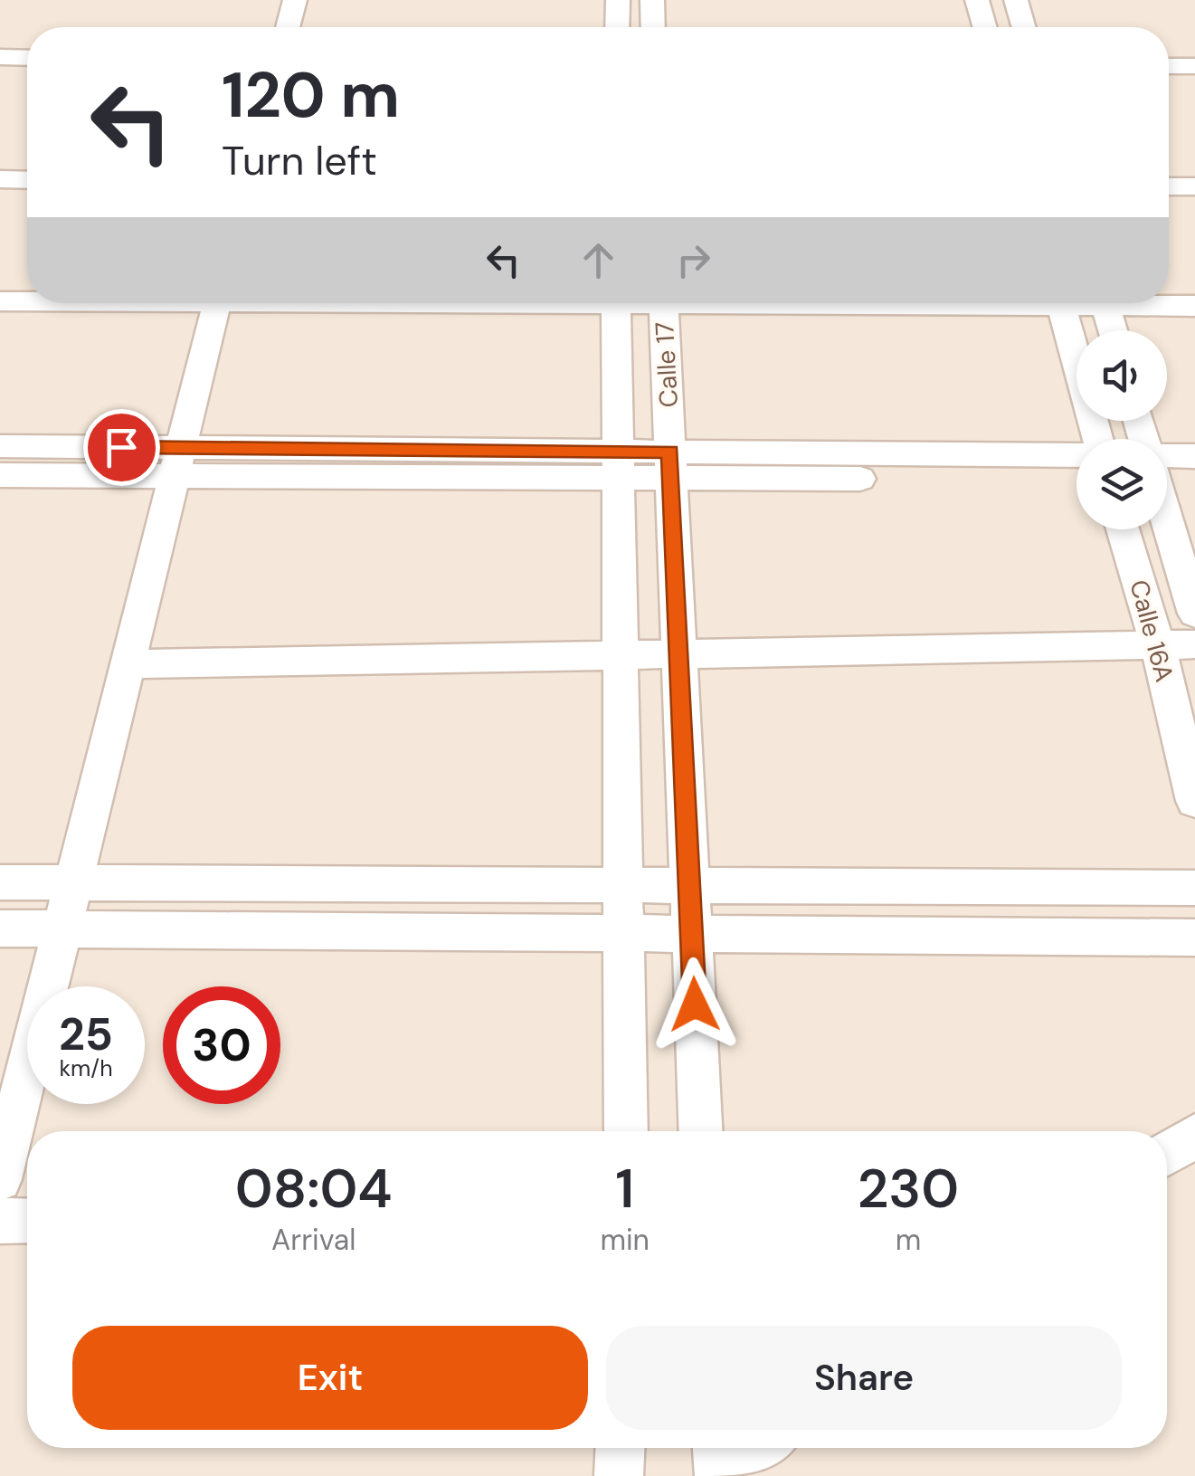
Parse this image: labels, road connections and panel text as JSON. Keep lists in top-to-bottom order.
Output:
{
  "streets": {
    "street": ["Calle 17", "Calle 16A"]
  },
  "page": {
    "turn": ["120 m", "Turn left"],
    "speed": "25 km/h",
    "limit": "30",
    "eta": [
      "08:04",
      "Arrival",
      "1",
      "min",
      "230",
      "m"
    ],
    "buttons": ["Exit", "Share"]
  }
}
